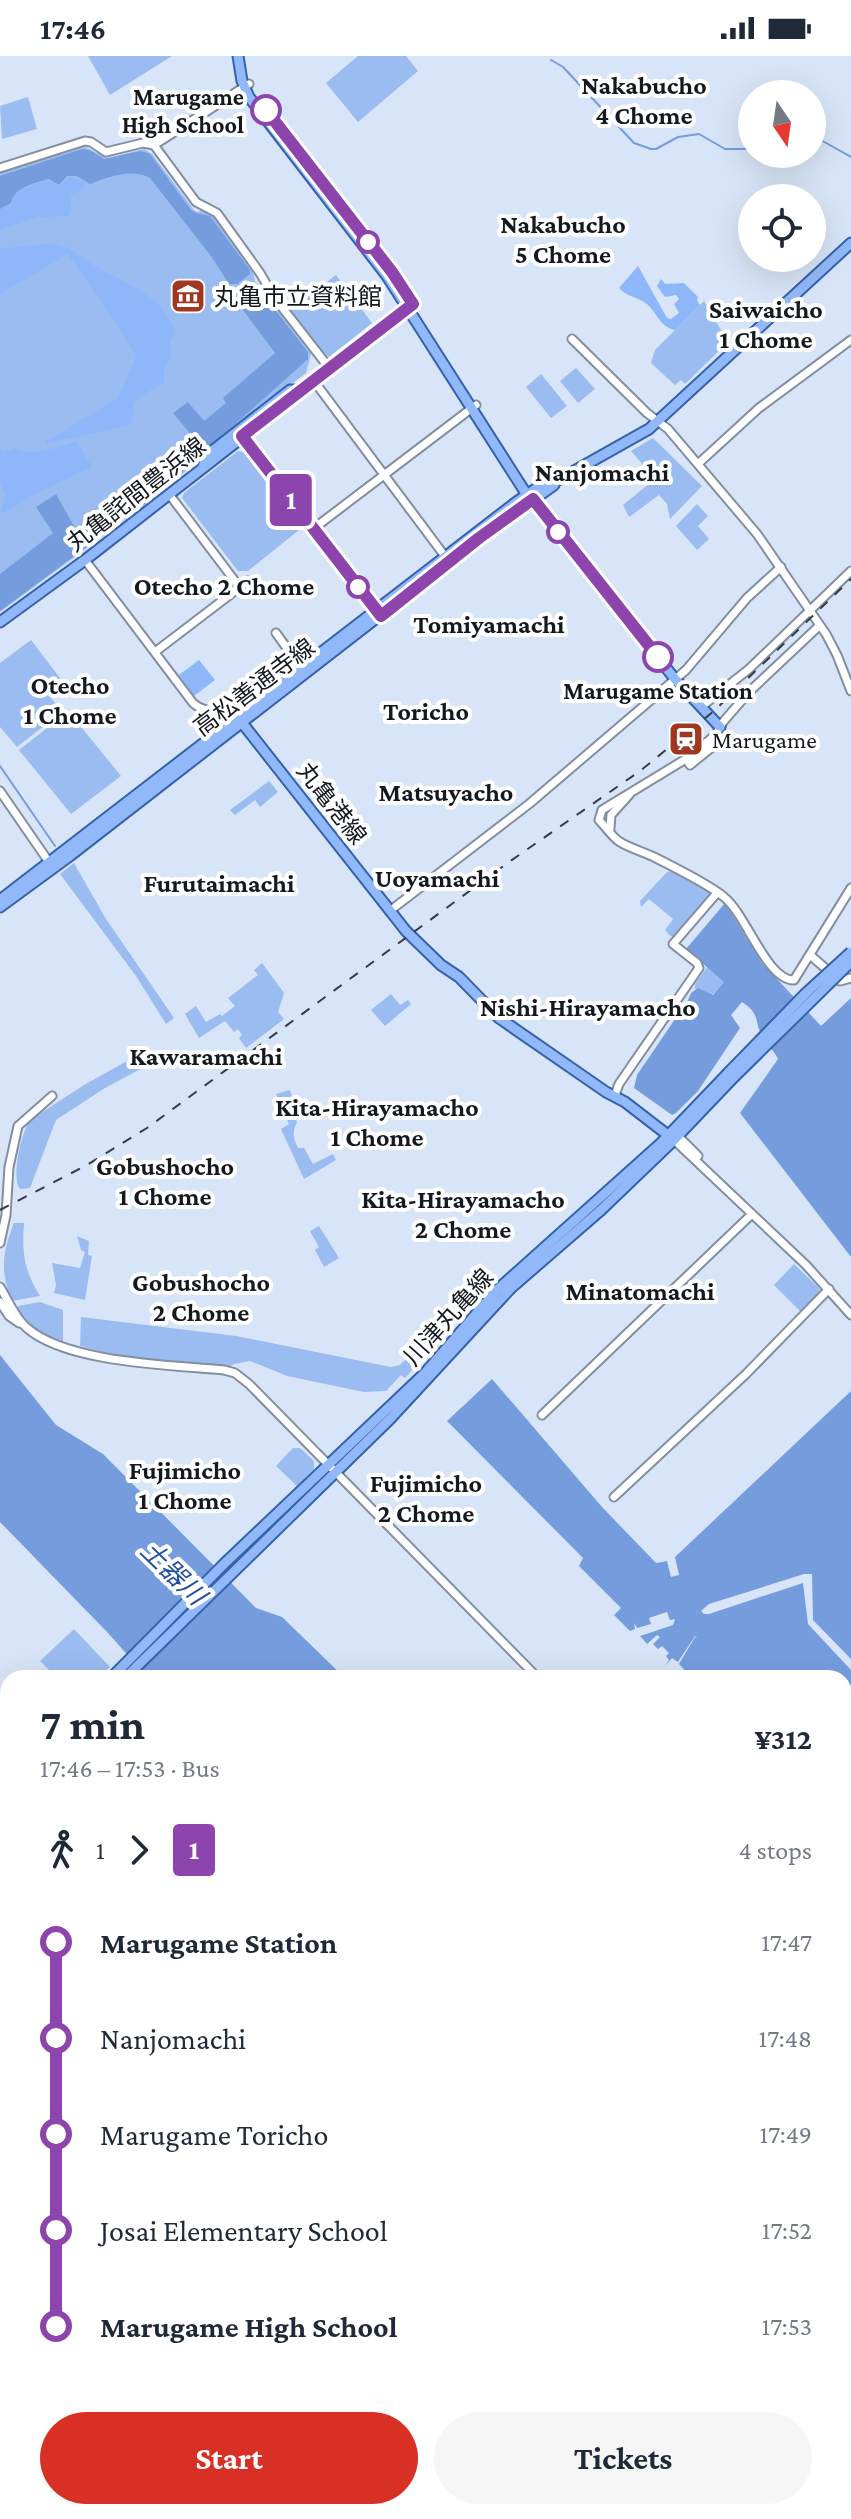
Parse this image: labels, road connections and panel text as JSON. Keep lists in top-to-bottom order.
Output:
{
  "streets": {
    "main road": [
      "丸亀詫間豊浜線",
      "高松善通寺線",
      "丸亀港線",
      "川津丸亀線"
    ]
  },
  "crossings": [
    ["高松善通寺線", "丸亀港線"],
    ["丸亀港線", "川津丸亀線"]
  ],
  "districts": [
    "Nakabucho 4 Chome",
    "Nakabucho 5 Chome",
    "Saiwaicho 1 Chome",
    "Nanjomachi",
    "Otecho 2 Chome",
    "Tomiyamachi",
    "Otecho 1 Chome",
    "Toricho",
    "Matsuyacho",
    "Uoyamachi",
    "Furutaimachi",
    "Nishi-Hirayamacho",
    "Kawaramachi",
    "Kita-Hirayamacho 1 Chome",
    "Gobushocho 1 Chome",
    "Kita-Hirayamacho 2 Chome",
    "Gobushocho 2 Chome",
    "Minatomachi",
    "Fujimicho 1 Chome",
    "Fujimicho 2 Chome"
  ],
  "water": ["土器川"],
  "places": {
    "other": ["Marugame High School", "Marugame Station"],
    "museum": ["丸亀市立資料館"],
    "station": ["Marugame"]
  },
  "lines": ["bus line 1"],
  "north": "bottom",
  "page": {
    "status": "17:46",
    "on_map": "1",
    "heading": ["7 min", "17:46 – 17:53 · Bus", "¥312"],
    "legs": ["1", "1", "4 stops"],
    "list": [
      {
        "name": "Marugame Station",
        "value": "17:47"
      },
      {
        "name": "Nanjomachi",
        "value": "17:48"
      },
      {
        "name": "Marugame Toricho",
        "value": "17:49"
      },
      {
        "name": "Josai Elementary School",
        "value": "17:52"
      },
      {
        "name": "Marugame High School",
        "value": "17:53"
      }
    ],
    "buttons": ["Start", "Tickets"]
  }
}
